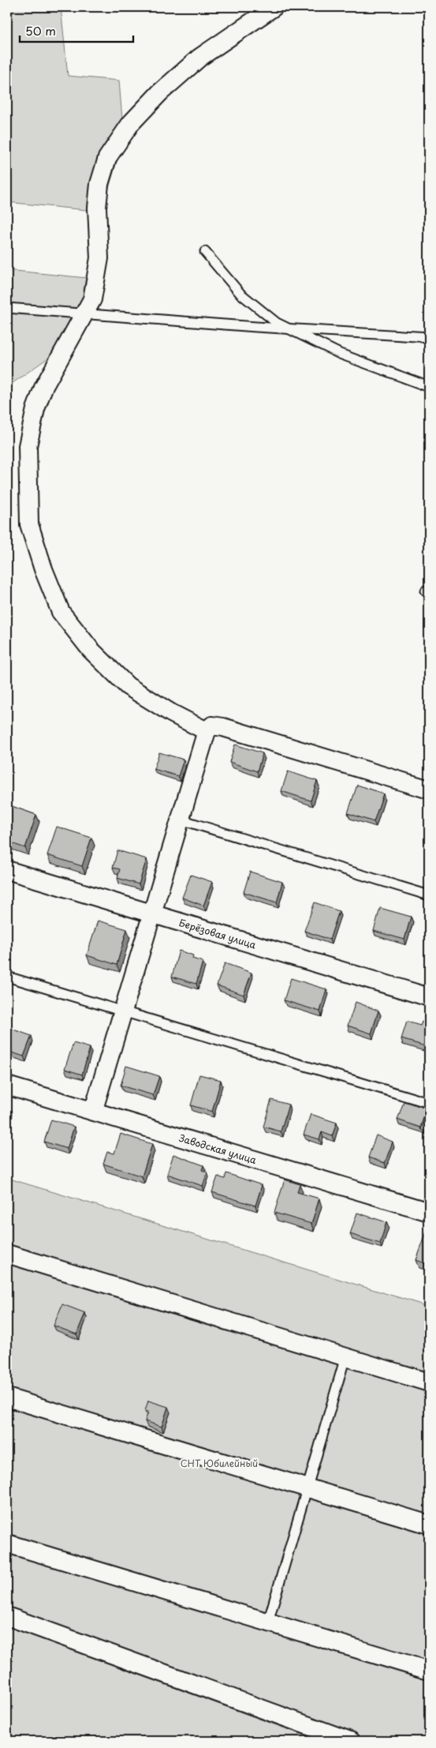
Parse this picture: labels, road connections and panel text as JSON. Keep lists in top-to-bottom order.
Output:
{
  "streets": {
    "street": ["Берёзовая улица", "Заводская улица"]
  },
  "parks": ["СНТ Юбилейный"],
  "scale_bar": "50 m"
}
